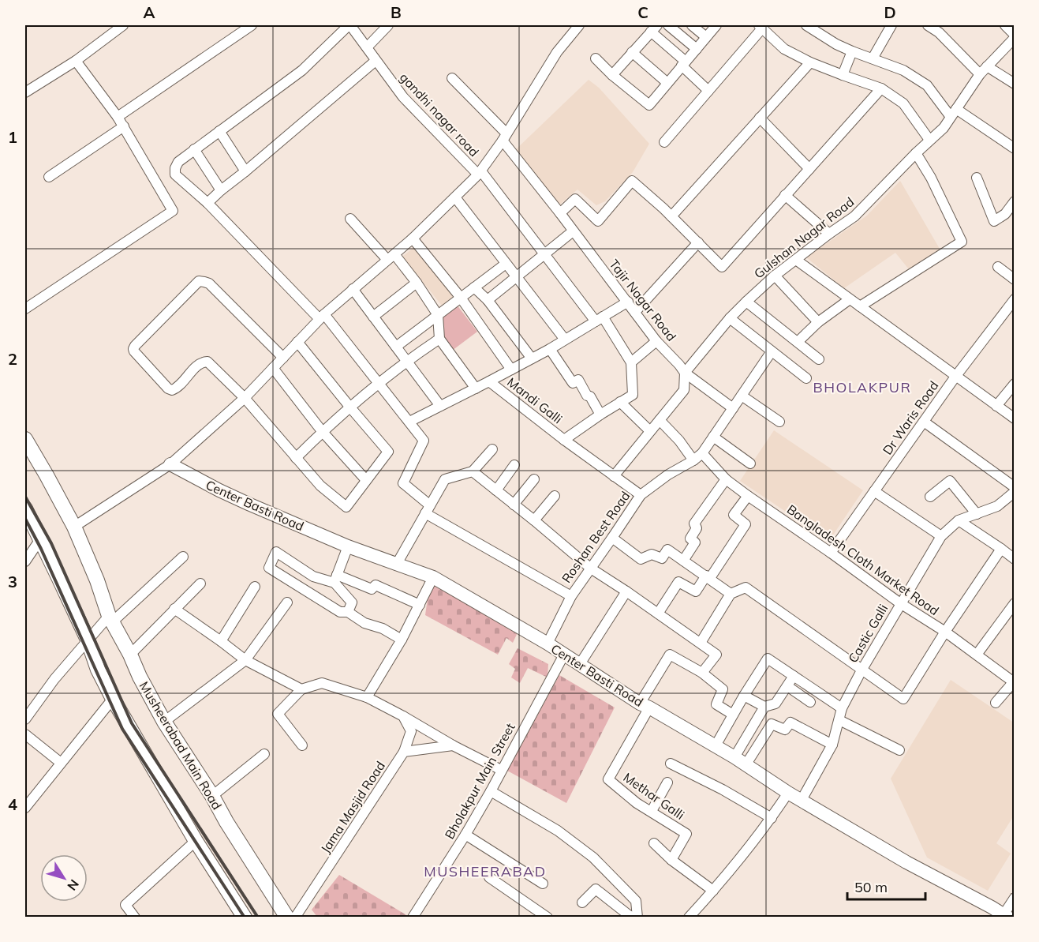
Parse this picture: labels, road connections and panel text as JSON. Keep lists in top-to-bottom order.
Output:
{
  "streets": {
    "main road": ["Musheerabad Main Road"],
    "street": [
      "gandhi nagar road",
      "Gulshan Nagar Road",
      "Tajir Nagar Road",
      "Mandi Galli",
      "Dr Waris Road",
      "Center Basti Road",
      "Roshan Best Road",
      "Bangladesh Cloth Market Road",
      "Castic Galli",
      "Bholakpur Main Street",
      "Methar Galli",
      "Jama Masjid Road"
    ]
  },
  "crossings": [
    ["Gulshan Nagar Road", "Tajir Nagar Road"],
    ["Tajir Nagar Road", "Roshan Best Road"],
    ["Mandi Galli", "Roshan Best Road"],
    ["Dr Waris Road", "Bangladesh Cloth Market Road"],
    ["Center Basti Road", "Roshan Best Road"],
    ["Center Basti Road", "Castic Galli"],
    ["Center Basti Road", "Bholakpur Main Street"],
    ["Center Basti Road", "Methar Galli"],
    ["Roshan Best Road", "Bangladesh Cloth Market Road"],
    ["Bangladesh Cloth Market Road", "Castic Galli"]
  ],
  "districts": ["BHOLAKPUR", "MUSHEERABAD"],
  "scale_bar": "50 m",
  "north": "bottom right",
  "grid": {
    "columns": [
      "A",
      "B",
      "C",
      "D"
    ],
    "rows": [
      "1",
      "2",
      "3",
      "4"
    ]
  }
}
